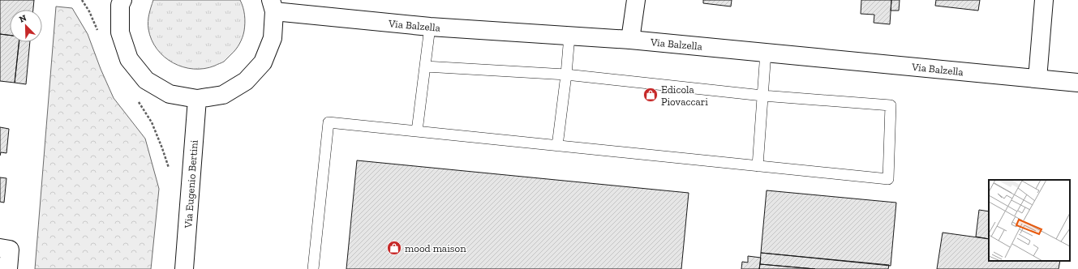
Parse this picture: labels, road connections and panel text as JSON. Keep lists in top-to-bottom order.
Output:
{
  "streets": {
    "street": ["Via Balzella", "Via Eugenio Bertini"]
  },
  "places": {
    "shop": ["Edicola Piovaccari", "mood maison"]
  },
  "north": "top left"
}
